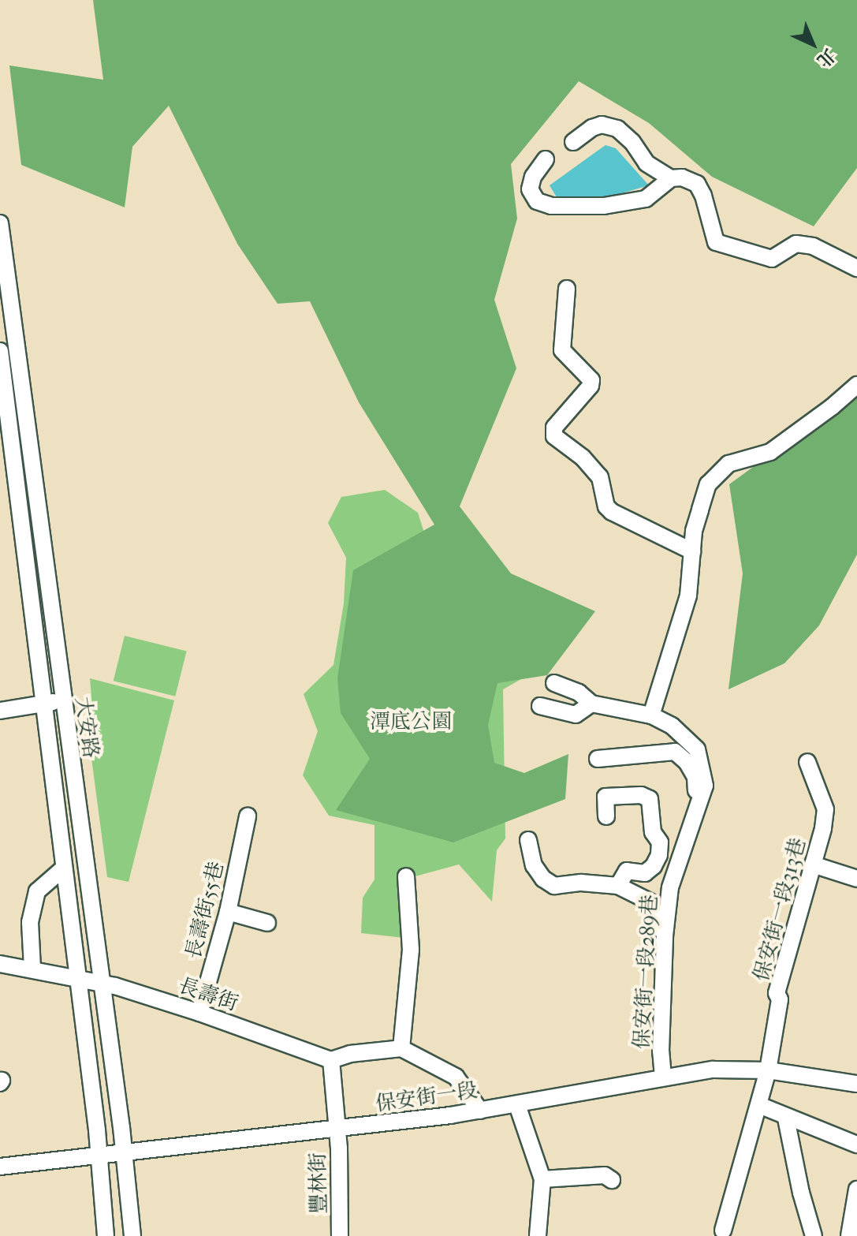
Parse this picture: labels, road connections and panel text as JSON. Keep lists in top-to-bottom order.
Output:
{
  "streets": {
    "street": [
      "大安路",
      "保安街一段313巷",
      "長壽街55巷",
      "保安街一段289巷",
      "長壽街",
      "保安街一段",
      "豐林街"
    ]
  },
  "crossings": [
    ["大安路", "長壽街"],
    ["大安路", "保安街一段"],
    ["保安街一段313巷", "保安街一段"],
    ["長壽街55巷", "長壽街"],
    ["保安街一段289巷", "保安街一段"],
    ["保安街一段", "豐林街"]
  ],
  "parks": ["潭底公園"],
  "north": "bottom right"
}
